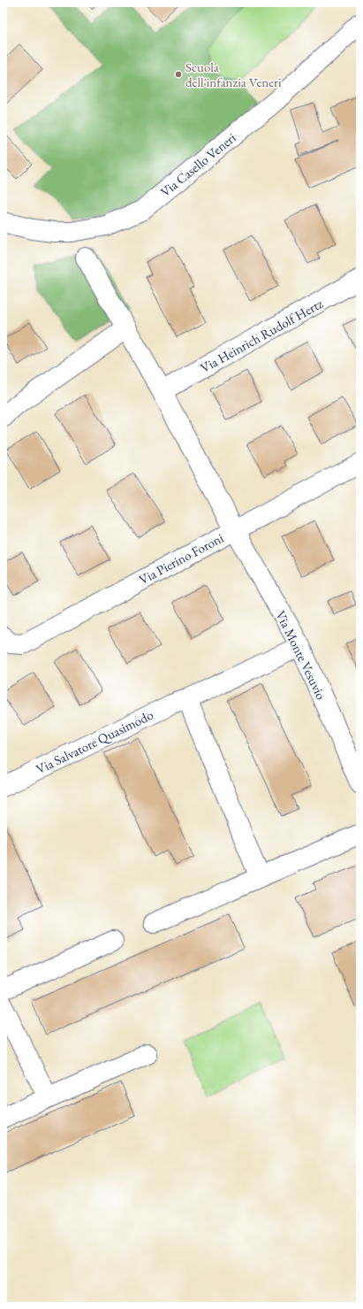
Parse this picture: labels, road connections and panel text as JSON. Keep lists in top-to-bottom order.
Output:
{
  "streets": {
    "street": [
      "Via Casello Veneri",
      "Via Heinrich Rudolf Hertz",
      "Via Pierino Foroni",
      "Via Monte Vesuvio",
      "Via Salvatore Quasimodo"
    ]
  },
  "crossings": [
    ["Via Pierino Foroni", "Via Monte Vesuvio"],
    ["Via Monte Vesuvio", "Via Salvatore Quasimodo"]
  ],
  "places": ["Scuola dell'infanzia Veneri"]
}
